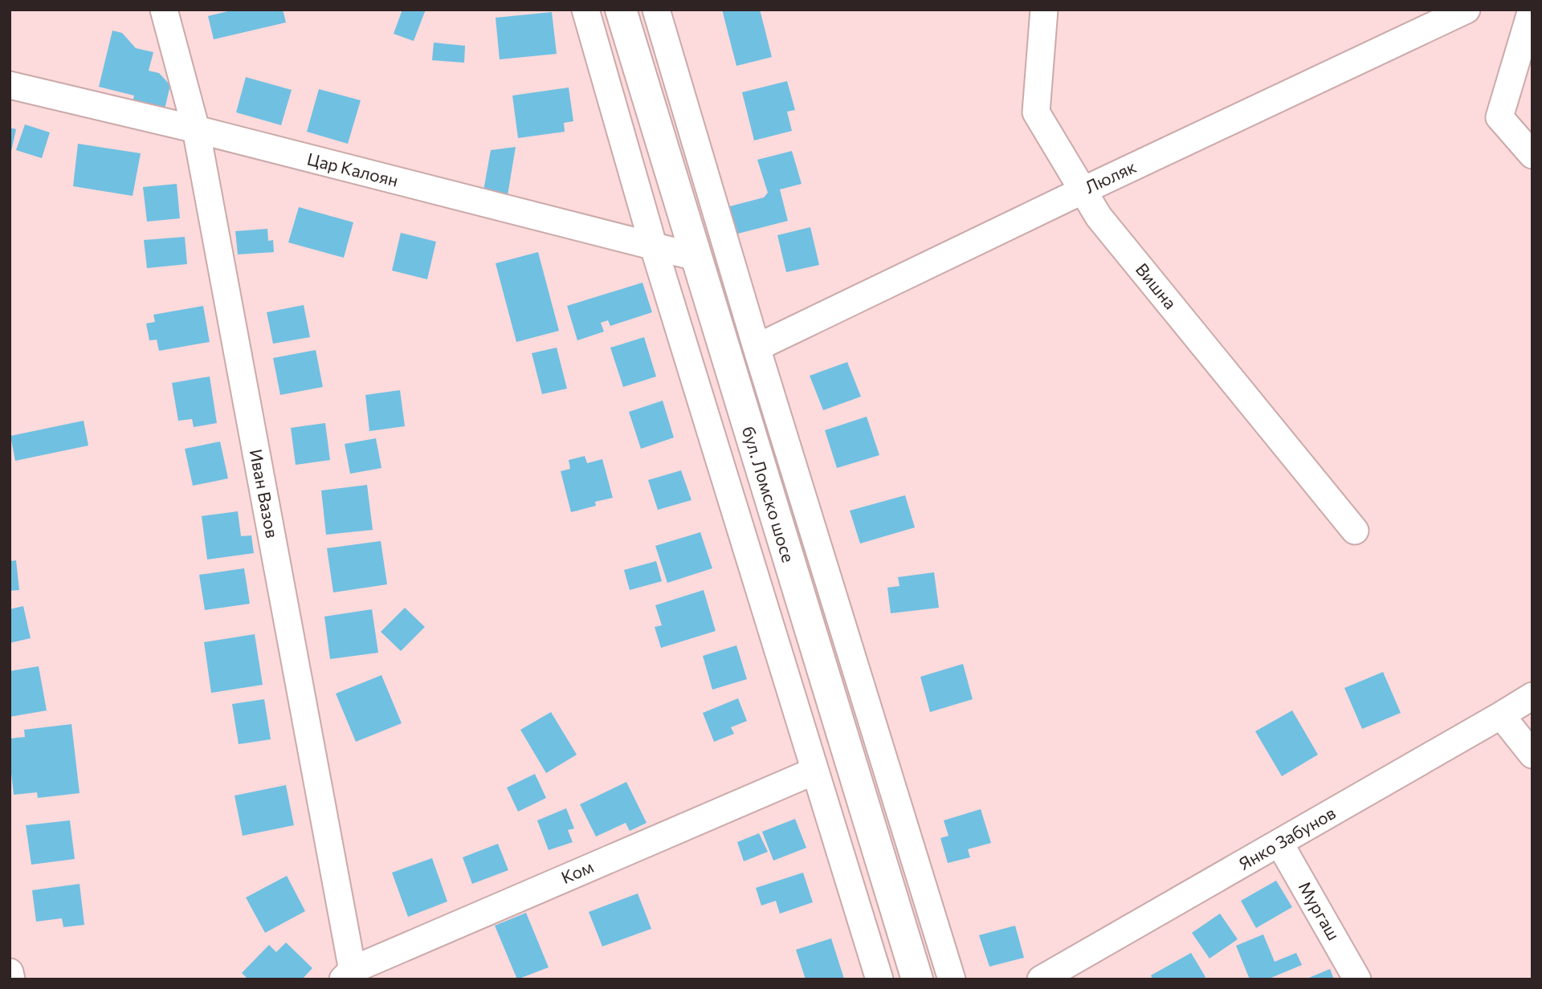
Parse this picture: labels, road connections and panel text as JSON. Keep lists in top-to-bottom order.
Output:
{
  "streets": {
    "main road": ["бул. Ломско шосе"],
    "street": [
      "Цар Калоян",
      "Люляк",
      "Вишна",
      "Иван Вазов",
      "Янко Забунов",
      "Ком",
      "Мургаш"
    ]
  },
  "crossings": [
    ["Цар Калоян", "Иван Вазов"],
    ["Цар Калоян", "бул. Ломско шосе"],
    ["Люляк", "Вишна"],
    ["Иван Вазов", "Ком"],
    ["Янко Забунов", "Мургаш"]
  ]
}
